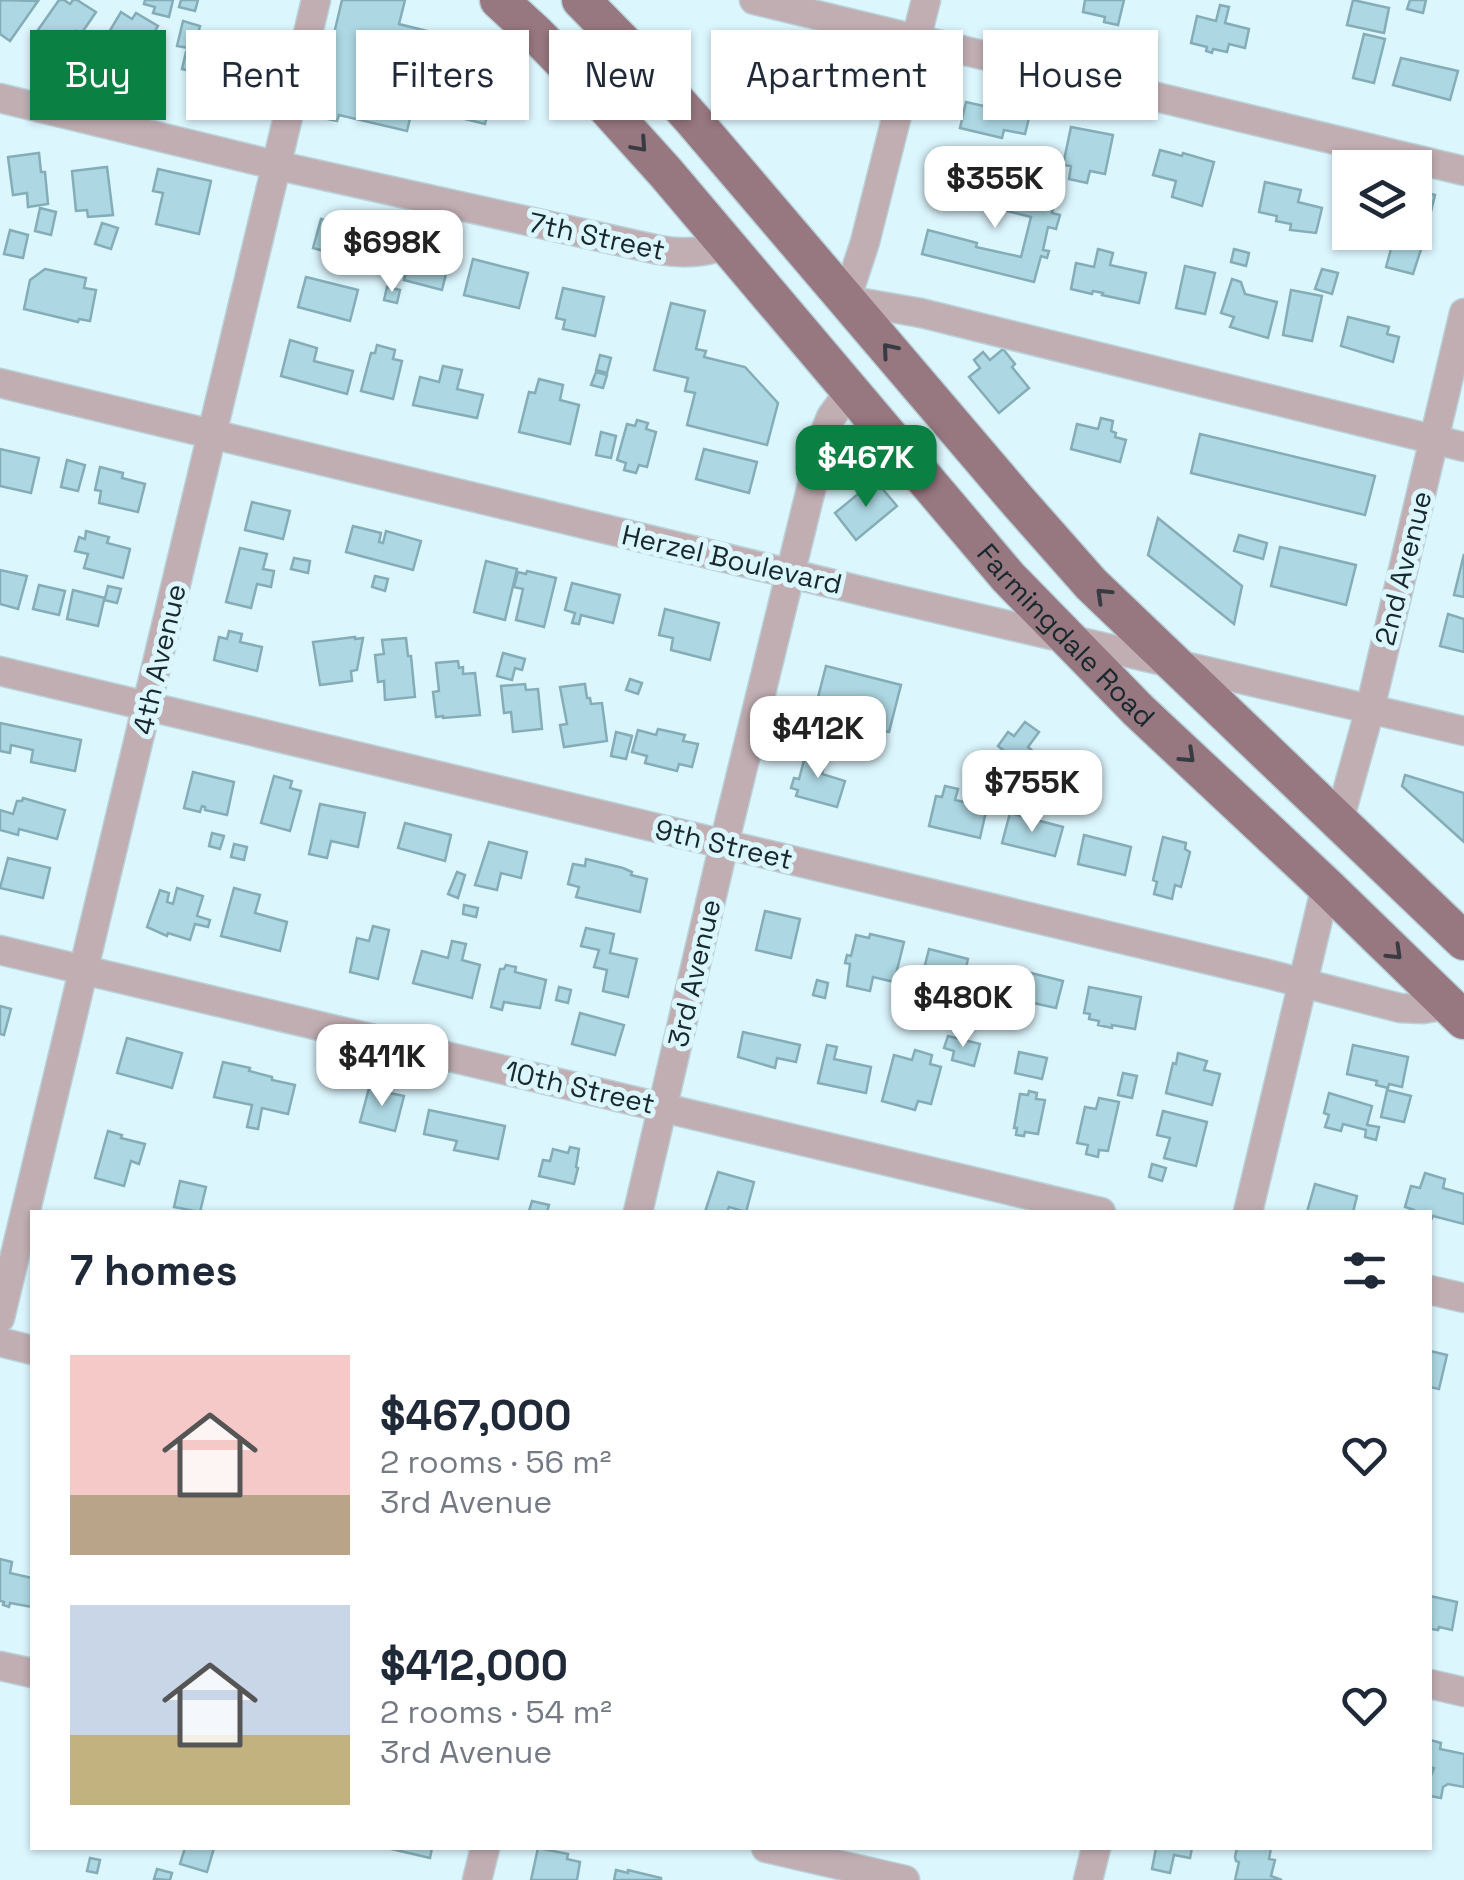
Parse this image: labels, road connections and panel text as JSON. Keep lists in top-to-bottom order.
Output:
{
  "streets": {
    "main road": ["Farmingdale Road"],
    "street": [
      "7th Street",
      "Herzel Boulevard",
      "2nd Avenue",
      "4th Avenue",
      "9th Street",
      "3rd Avenue",
      "10th Street"
    ]
  },
  "crossings": [
    ["7th Street", "Farmingdale Road"],
    ["7th Street", "4th Avenue"],
    ["Herzel Boulevard", "2nd Avenue"],
    ["Herzel Boulevard", "Farmingdale Road"],
    ["Herzel Boulevard", "4th Avenue"],
    ["Herzel Boulevard", "3rd Avenue"],
    ["2nd Avenue", "Farmingdale Road"],
    ["Farmingdale Road", "9th Street"],
    ["Farmingdale Road", "3rd Avenue"],
    ["4th Avenue", "9th Street"],
    ["4th Avenue", "10th Street"],
    ["9th Street", "3rd Avenue"],
    ["3rd Avenue", "10th Street"]
  ],
  "page": {
    "chip": [
      "Buy",
      "Rent",
      "Filters",
      "New",
      "Apartment",
      "House"
    ],
    "price": [
      "$355K",
      "$698K",
      "$467K",
      "$412K",
      "$755K",
      "$480K",
      "$411K"
    ],
    "heading": "7 homes",
    "list": [
      {
        "name": "$467,000",
        "note": "2 rooms · 56 m² · 3rd Avenue"
      },
      {
        "name": "$412,000",
        "note": "2 rooms · 54 m² · 3rd Avenue"
      }
    ]
  }
}
